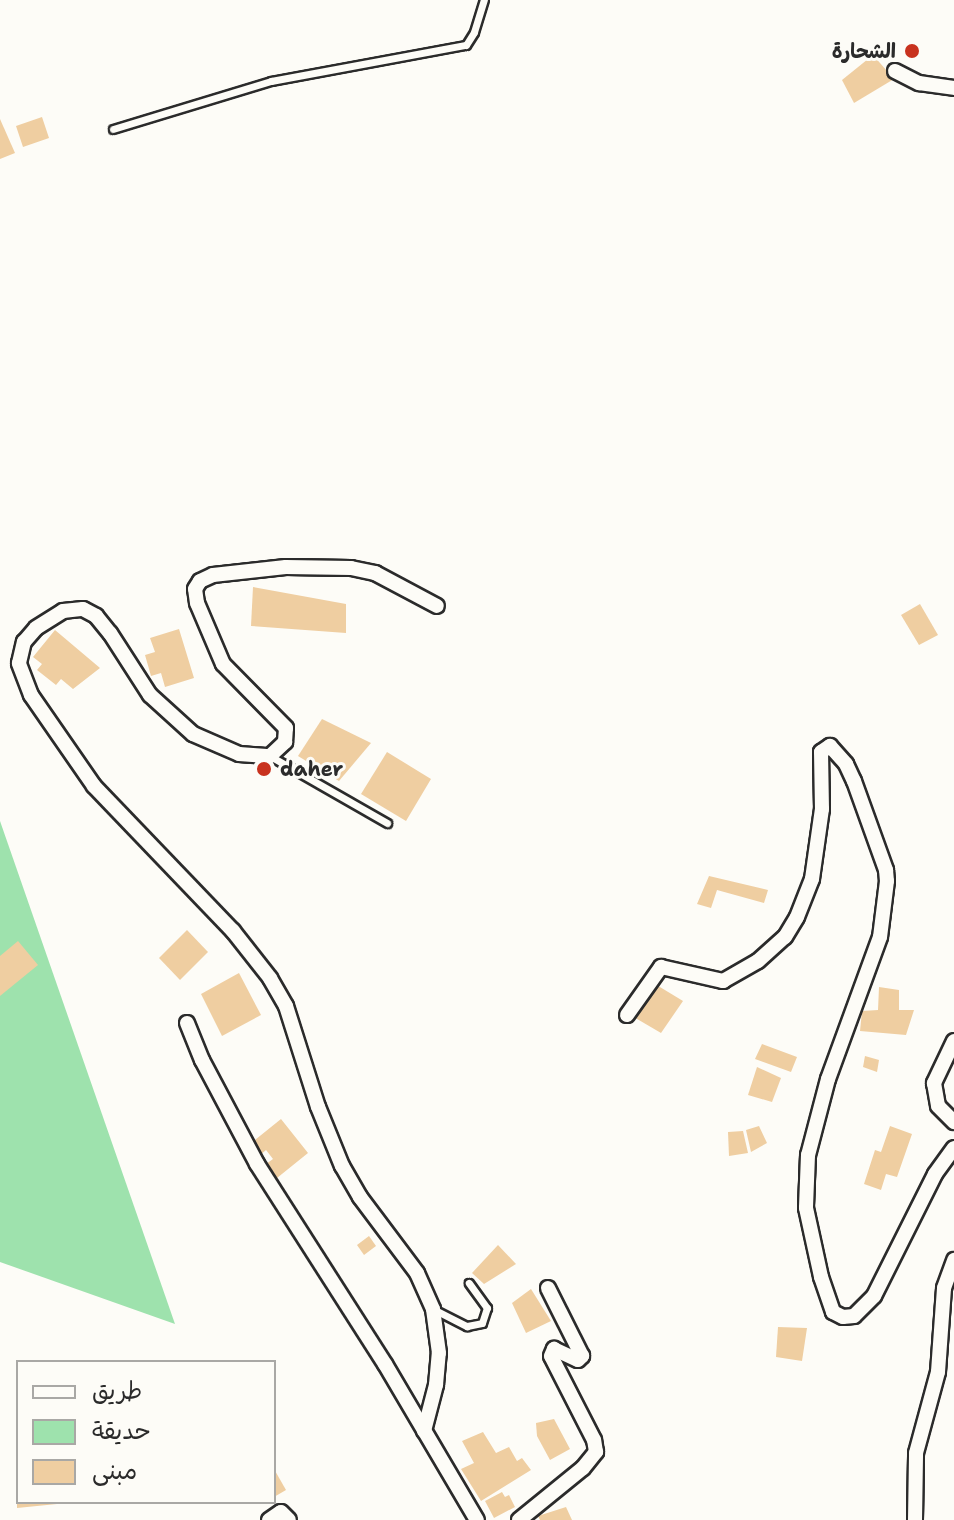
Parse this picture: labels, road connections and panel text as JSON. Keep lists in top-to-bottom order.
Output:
{
  "places": ["الشحارة", "daher"],
  "legend": ["طريق", "حديقة", "مبنى"]
}
